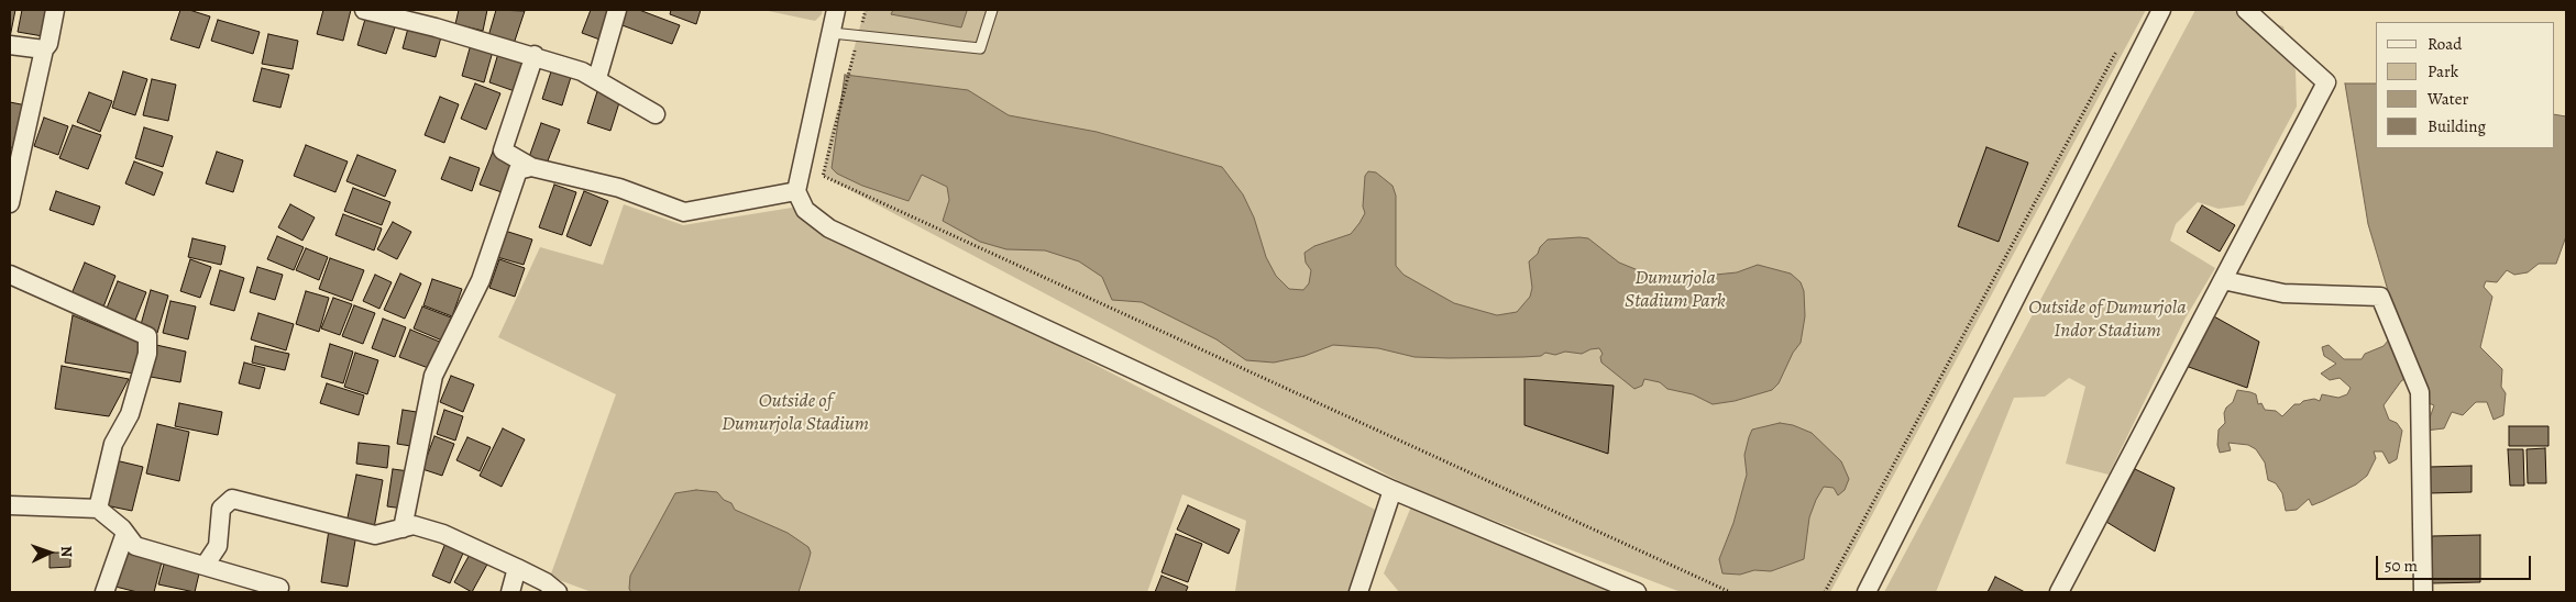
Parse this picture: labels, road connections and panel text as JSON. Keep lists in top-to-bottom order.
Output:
{
  "parks": ["Dumurjola Stadium Park", "Outside of Dumurjola Indor Stadium", "Outside of Dumurjola Stadium"],
  "legend": [
    "Road",
    "Park",
    "Water",
    "Building"
  ],
  "scale_bar": "50 m",
  "north": "right"
}
